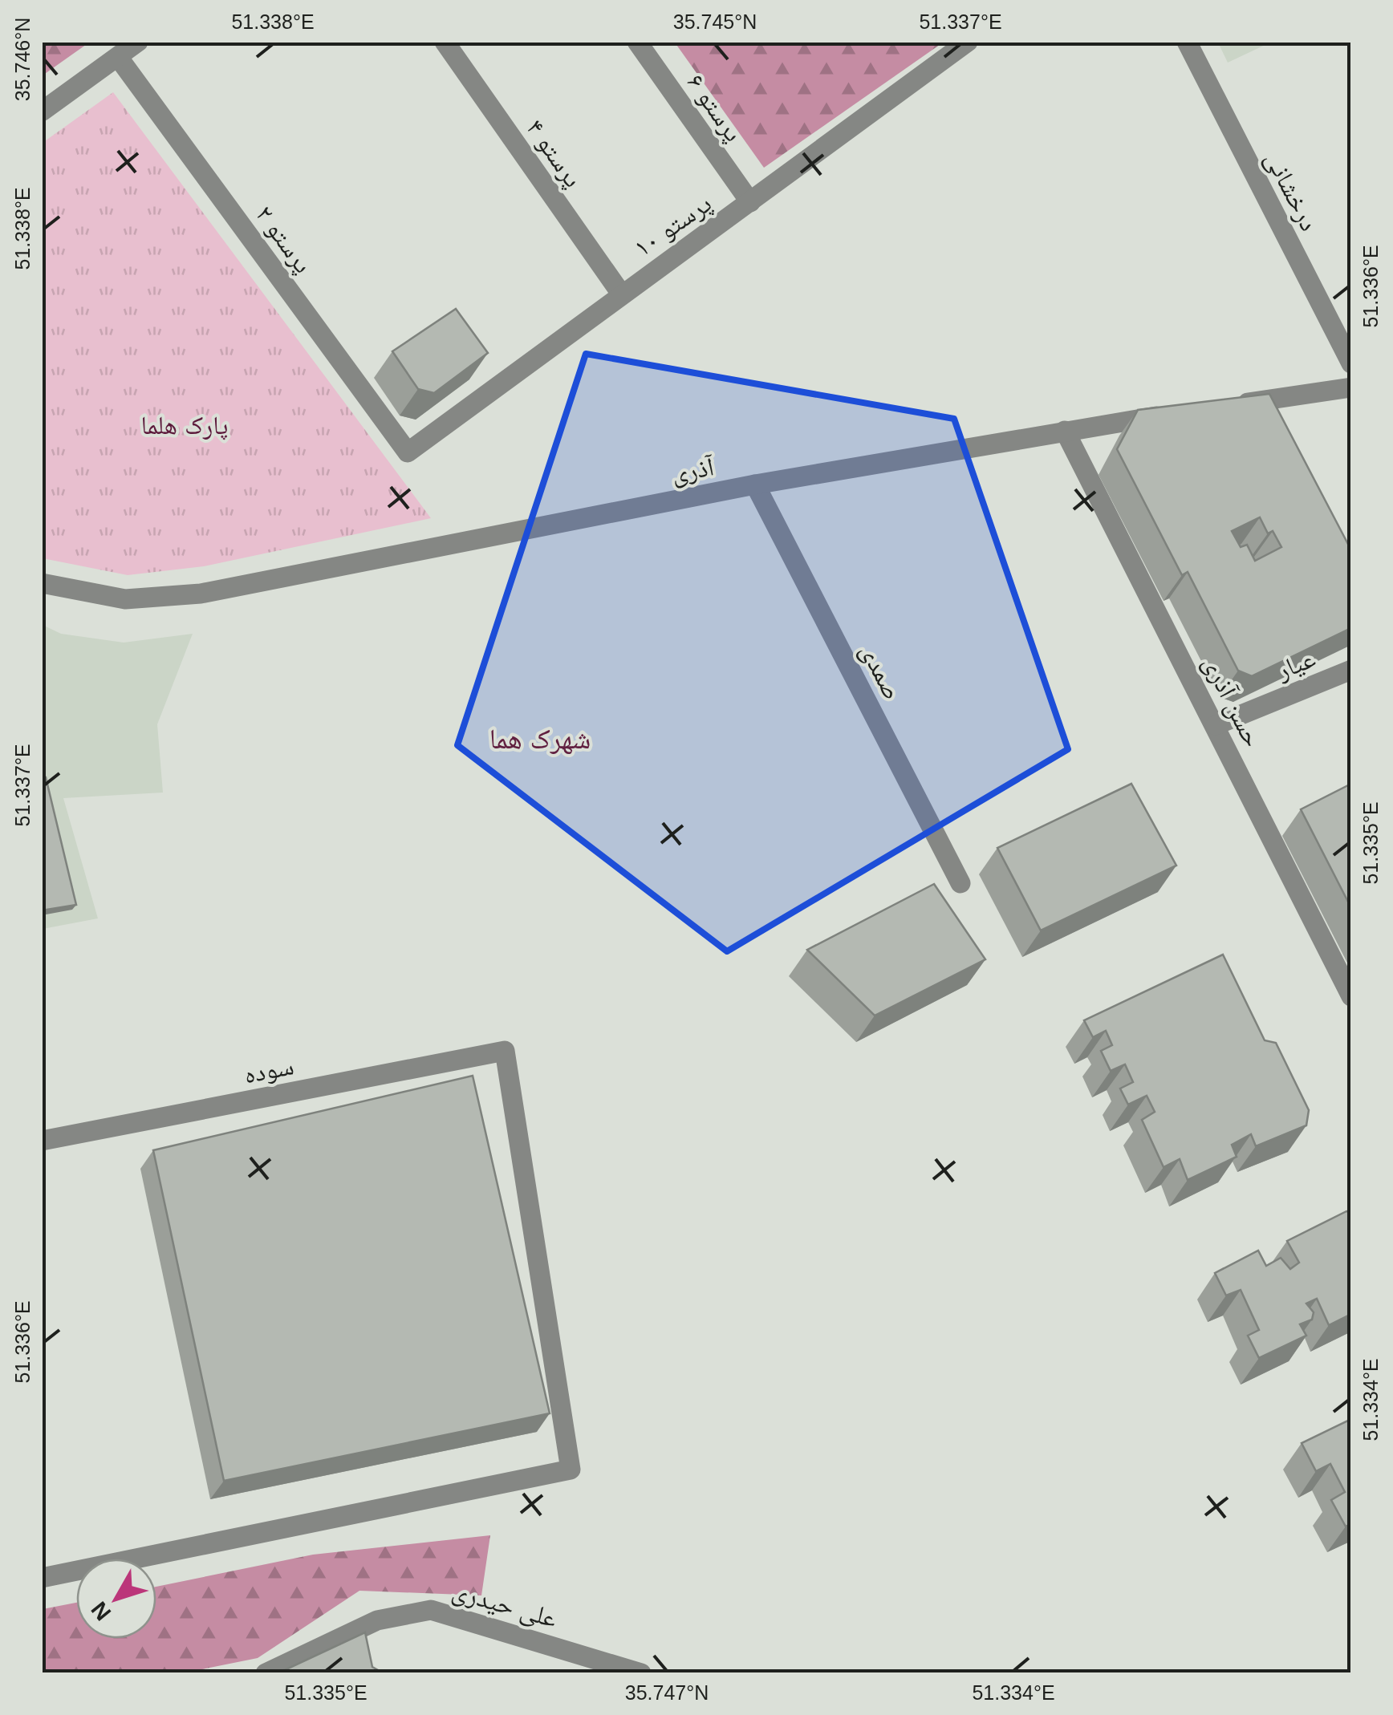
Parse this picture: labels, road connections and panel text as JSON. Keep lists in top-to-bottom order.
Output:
{
  "streets": {
    "street": [
      "پرستو ۶",
      "پرستو ۴",
      "درخشانی",
      "پرستو ۱۰",
      "پرستو ۲",
      "آذری",
      "عیار",
      "صمدی",
      "حسن آذری",
      "سوده",
      "علی حیدری"
    ]
  },
  "crossings": [
    ["پرستو ۶", "پرستو ۱۰"],
    ["پرستو ۴", "پرستو ۱۰"],
    ["پرستو ۱۰", "پرستو ۲"],
    ["آذری", "صمدی"],
    ["آذری", "حسن آذری"],
    ["عیار", "حسن آذری"]
  ],
  "districts": ["شهرک هما"],
  "parks": ["پارک هلما"],
  "north": "bottom left",
  "coordinates": [
    "51.338°E",
    "35.745°N",
    "51.337°E",
    "35.746°N",
    "51.336°E",
    "51.335°E",
    "51.334°E",
    "35.747°N"
  ]
}
